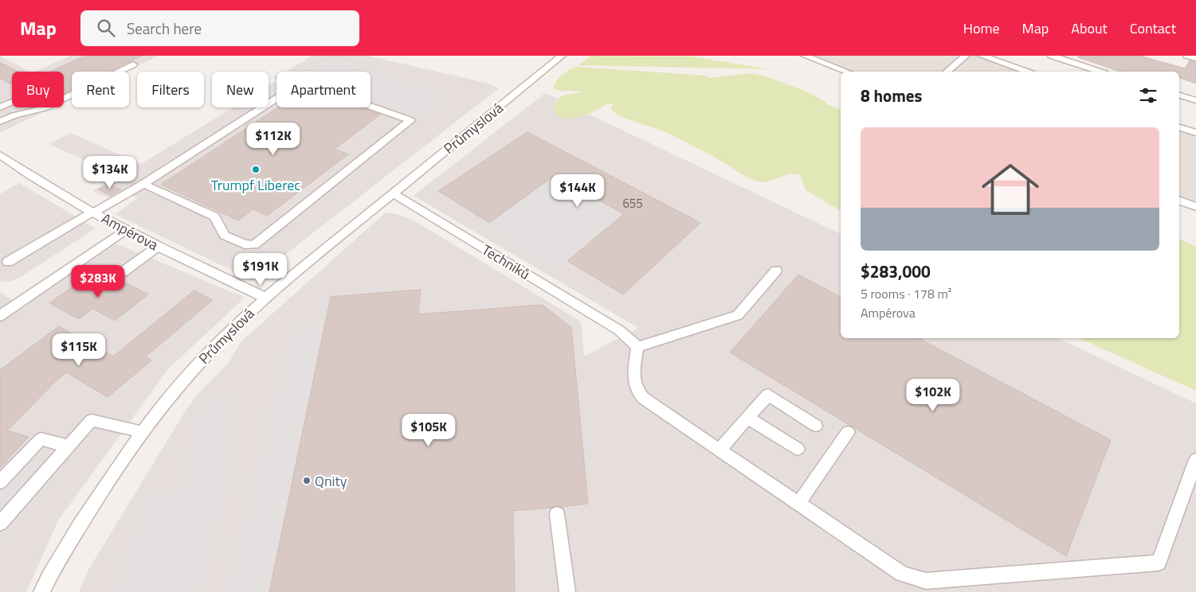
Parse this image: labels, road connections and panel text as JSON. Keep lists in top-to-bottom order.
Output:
{
  "streets": {
    "street": ["Průmyslová", "Ampérova", "Techniků"]
  },
  "crossings": [
    ["Průmyslová", "Ampérova"],
    ["Průmyslová", "Techniků"]
  ],
  "places": ["Trumpf Liberec", "Qnity"],
  "house_numbers": ["655"],
  "page": {
    "header": "Map",
    "search": "Search here",
    "nav": [
      "Home",
      "Map",
      "About",
      "Contact"
    ],
    "chip": [
      "Buy",
      "Rent",
      "Filters",
      "New",
      "Apartment"
    ],
    "heading": "8 homes",
    "list": [
      {
        "name": "$283,000",
        "note": "5 rooms · 178 m² · Ampérova"
      }
    ],
    "price": [
      "$112K",
      "$134K",
      "$144K",
      "$191K",
      "$283K",
      "$115K",
      "$102K",
      "$105K"
    ]
  }
}
